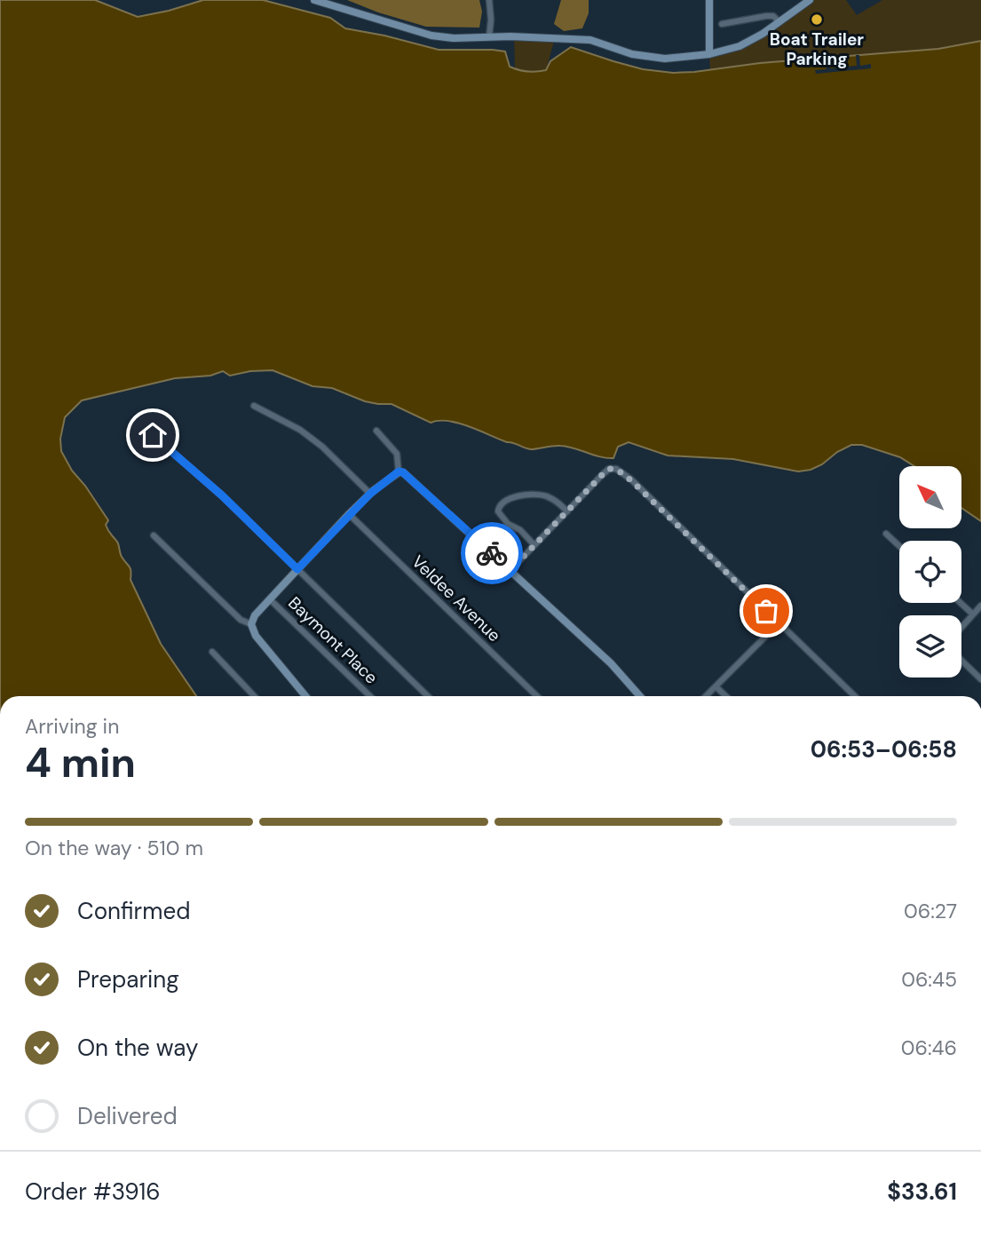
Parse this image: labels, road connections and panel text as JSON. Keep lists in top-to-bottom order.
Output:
{
  "streets": {
    "street": ["Veldee Avenue", "Baymont Place"]
  },
  "places": ["Boat Trailer Parking"],
  "north": "top left",
  "page": {
    "heading": ["4 min", "Arriving in", "06:53–06:58"],
    "panel": ["Order #3916", "$33.61"],
    "bar": "On the way · 510 m",
    "list": [
      ["Confirmed", "06:27"],
      ["Preparing", "06:45"],
      ["On the way", "06:46"],
      "Delivered"
    ]
  }
}
